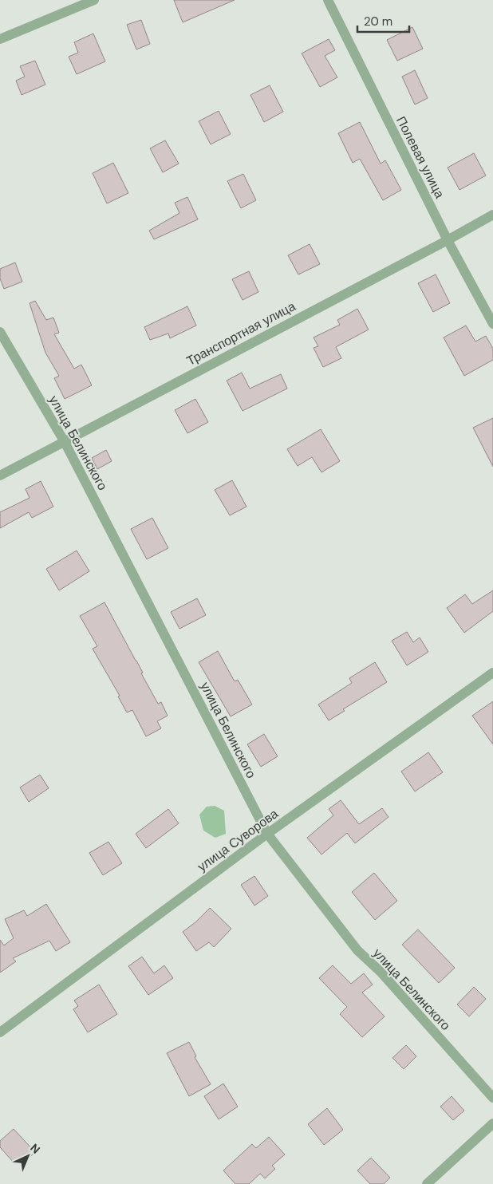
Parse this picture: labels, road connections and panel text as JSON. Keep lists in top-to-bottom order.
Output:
{
  "streets": {
    "street": [
      "Полевая улица",
      "Транспортная улица",
      "улица Белинского",
      "улица Суворова"
    ]
  },
  "crossings": [
    ["Полевая улица", "Транспортная улица"],
    ["Транспортная улица", "улица Белинского"],
    ["улица Белинского", "улица Суворова"]
  ],
  "scale_bar": "20 m",
  "north": "top right"
}
